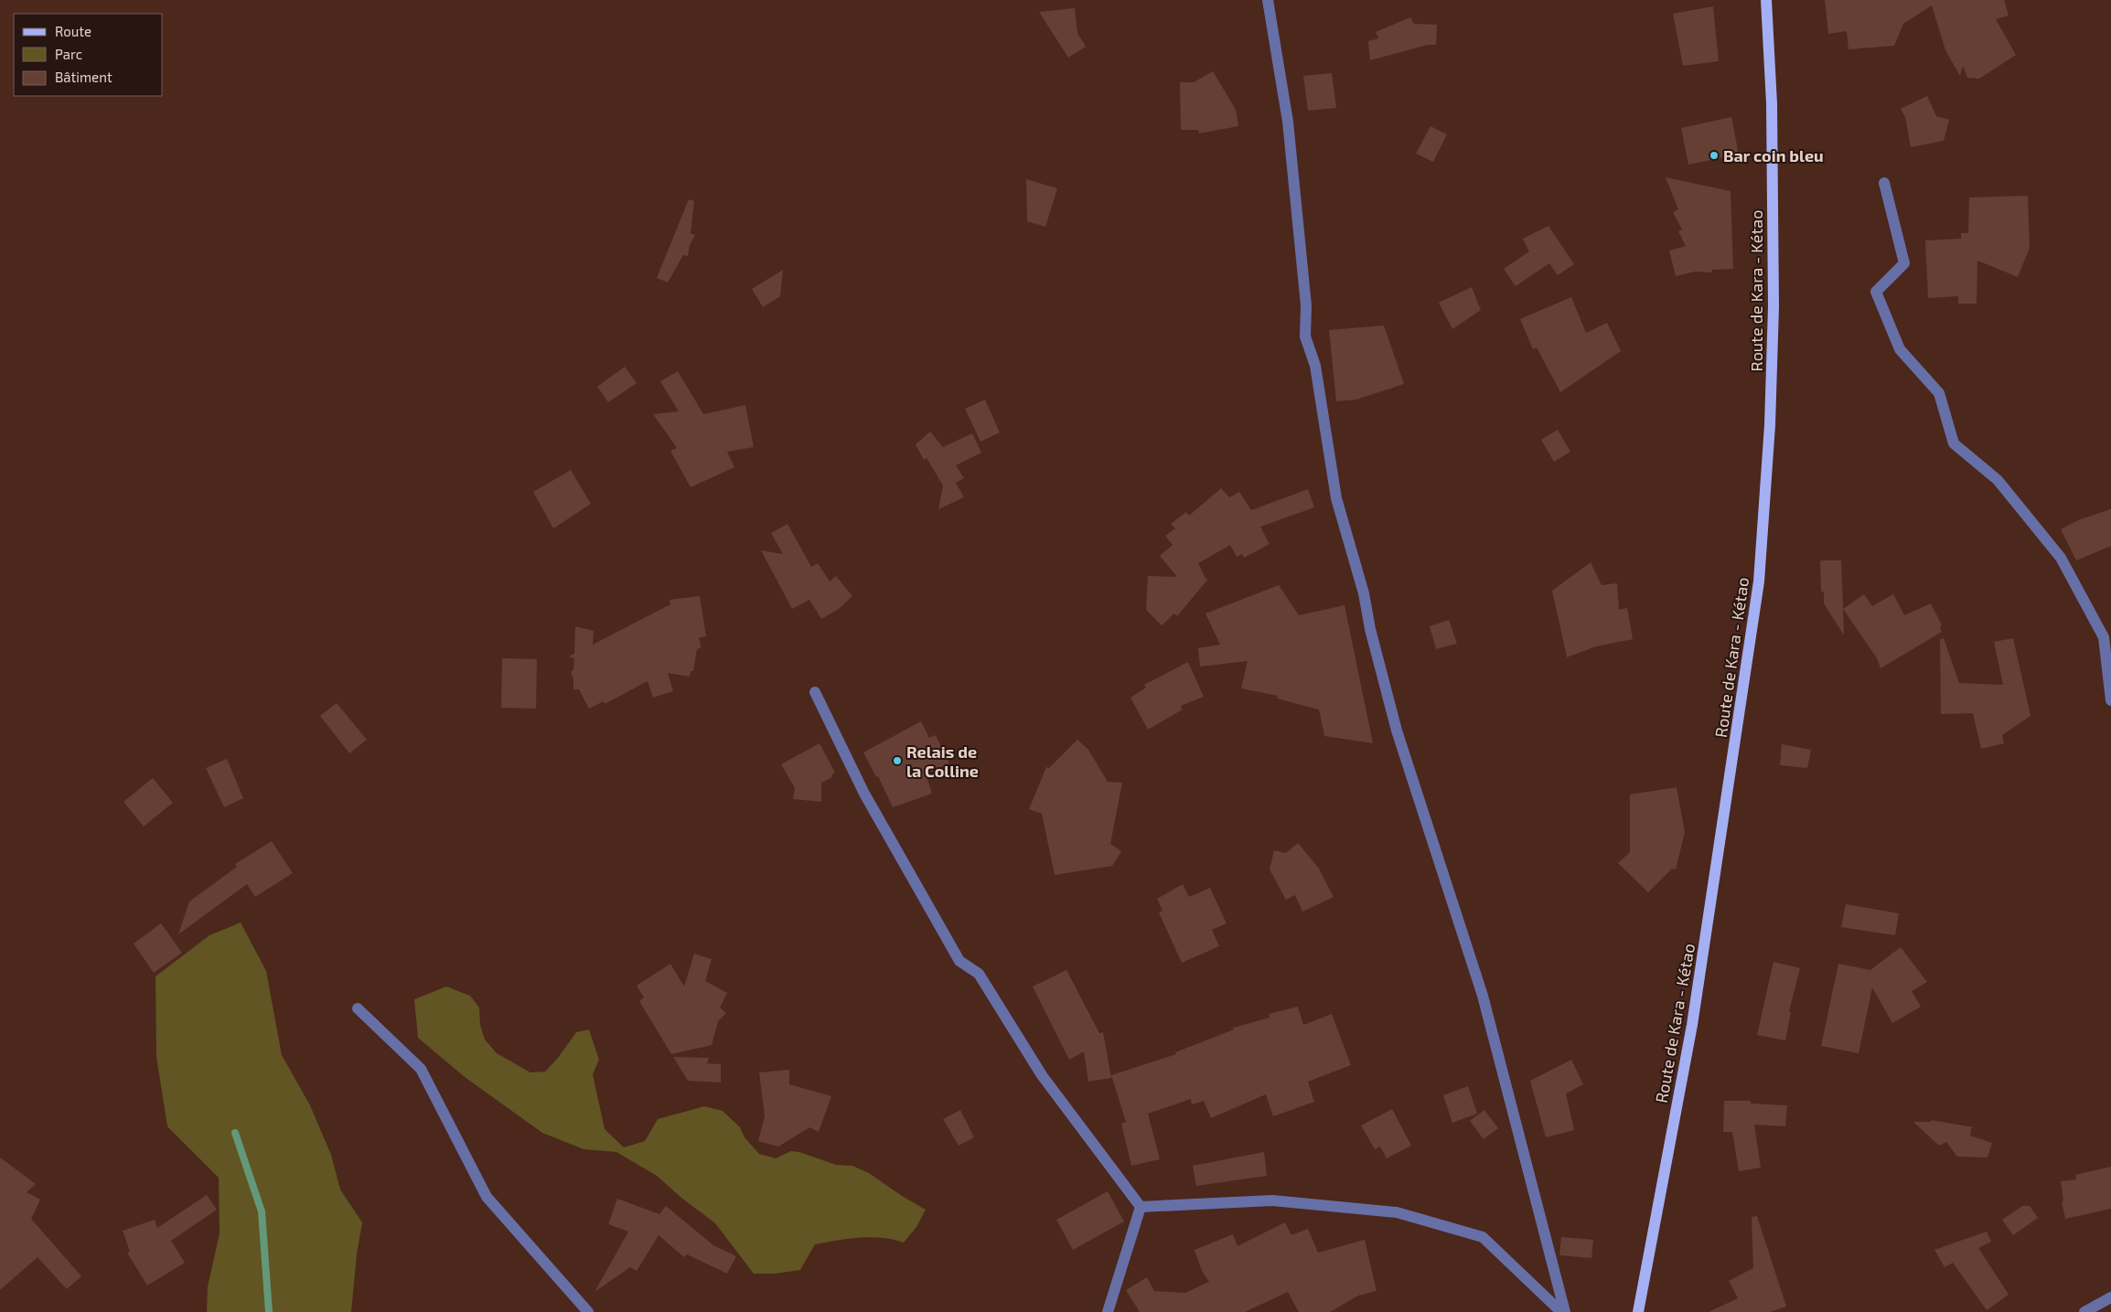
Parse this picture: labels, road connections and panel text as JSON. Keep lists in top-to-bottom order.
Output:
{
  "streets": {
    "main road": ["Route de Kara - Kétao"]
  },
  "places": ["Bar coin bleu", "Relais de la Colline"],
  "legend": ["Route", "Parc", "Bâtiment"]
}
